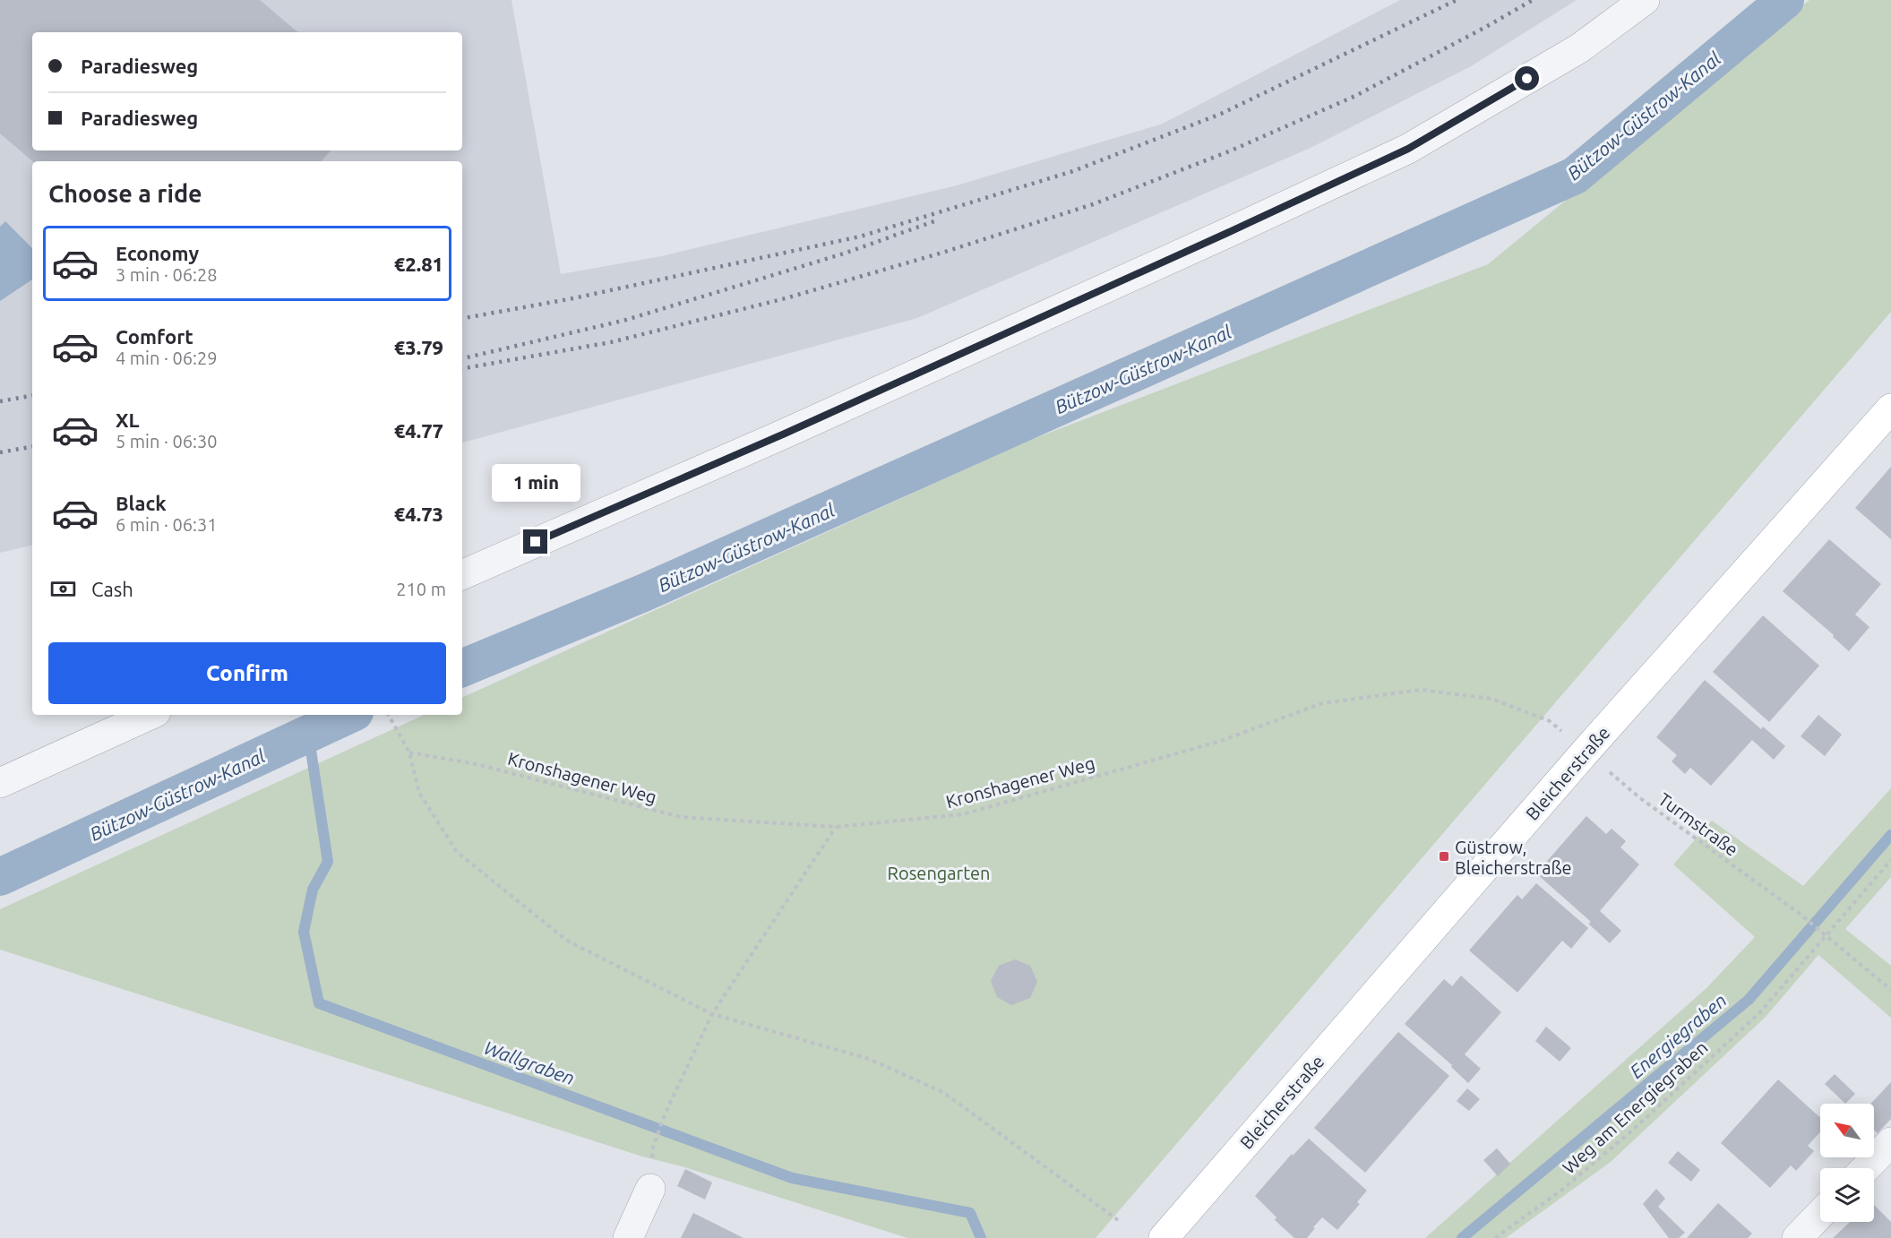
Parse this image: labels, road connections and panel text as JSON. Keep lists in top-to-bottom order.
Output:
{
  "streets": {
    "main road": ["Bleicherstraße"],
    "path": ["Kronshagener Weg", "Turmstraße", "Weg am Energiegraben"]
  },
  "crossings": [
    ["Bleicherstraße", "Kronshagener Weg"],
    ["Bleicherstraße", "Turmstraße"],
    ["Kronshagener Weg", "Turmstraße"],
    ["Turmstraße", "Weg am Energiegraben"]
  ],
  "water": ["Bützow-Güstrow-Kanal", "Energiegraben", "Wallgraben"],
  "parks": ["Rosengarten"],
  "places": {
    "transit": ["Güstrow, Bleicherstraße"]
  },
  "north": "top left",
  "page": {
    "banner": ["Paradiesweg", "Paradiesweg"],
    "heading": "Choose a ride",
    "list": [
      {
        "name": "Economy",
        "note": "3 min · 06:28",
        "value": "€2.81"
      },
      {
        "name": "Comfort",
        "note": "4 min · 06:29",
        "value": "€3.79"
      },
      {
        "name": "XL",
        "note": "5 min · 06:30",
        "value": "€4.77"
      },
      {
        "name": "Black",
        "note": "6 min · 06:31",
        "value": "€4.73"
      }
    ],
    "bubble": "1 min",
    "pay": ["Cash", "210 m"],
    "buttons": "Confirm"
  }
}
